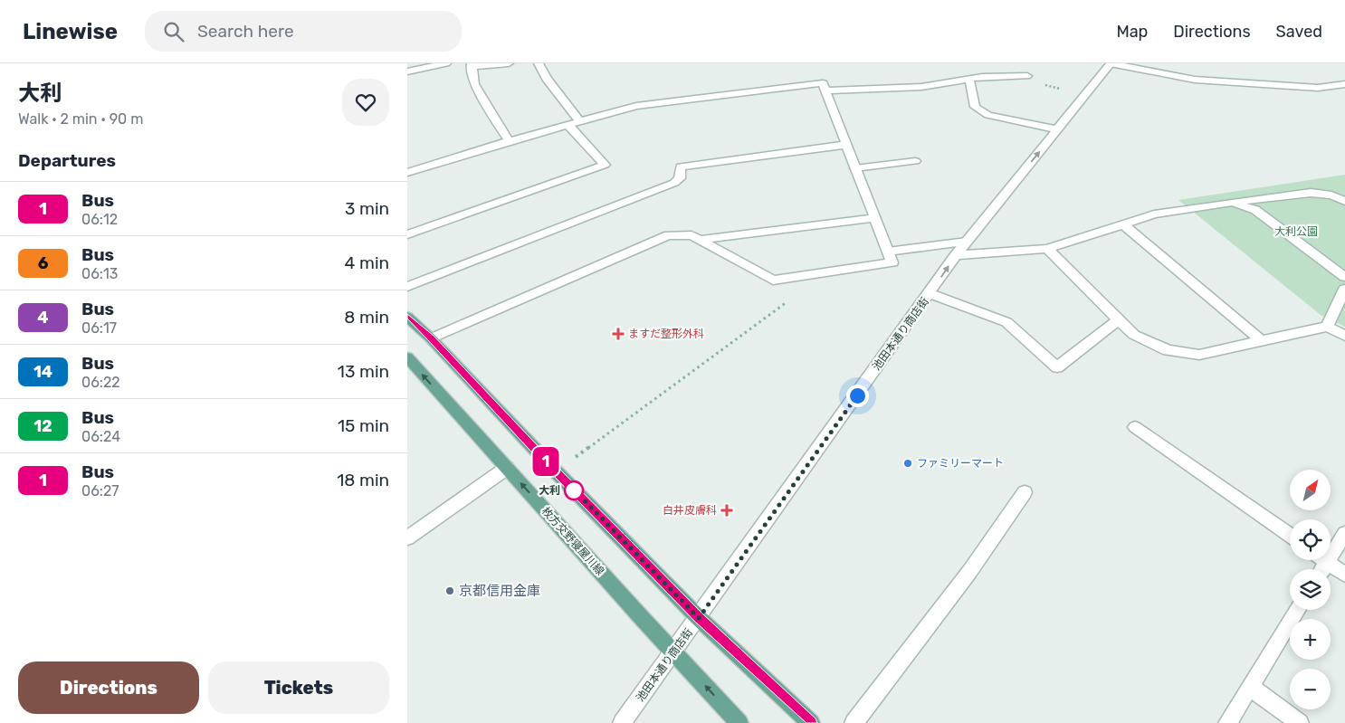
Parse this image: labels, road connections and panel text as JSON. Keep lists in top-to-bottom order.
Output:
{
  "streets": {
    "main road": ["枚方交野寝屋川線"],
    "street": ["池田本通り商店街"]
  },
  "crossings": [
    ["池田本通り商店街", "枚方交野寝屋川線"]
  ],
  "parks": ["大利公園"],
  "places": {
    "health": ["ますだ整形外科", "白井皮膚科"],
    "other": ["ファミリーマート", "大利", "京都信用金庫"]
  },
  "lines": ["bus line 1"],
  "north": "top right",
  "page": {
    "header": "Linewise",
    "search": "Search here",
    "nav": ["Map", "Directions", "Saved"],
    "heading": [
      ["大利", "Walk · 2 min · 90 m"],
      "Departures"
    ],
    "on_map": "1",
    "list": [
      {
        "mark": "1",
        "name": "Bus",
        "note": "06:12",
        "value": "3 min"
      },
      {
        "mark": "6",
        "name": "Bus",
        "note": "06:13",
        "value": "4 min"
      },
      {
        "mark": "4",
        "name": "Bus",
        "note": "06:17",
        "value": "8 min"
      },
      {
        "mark": "14",
        "name": "Bus",
        "note": "06:22",
        "value": "13 min"
      },
      {
        "mark": "12",
        "name": "Bus",
        "note": "06:24",
        "value": "15 min"
      },
      {
        "mark": "1",
        "name": "Bus",
        "note": "06:27",
        "value": "18 min"
      }
    ],
    "map_buttons": ["+", "−"],
    "buttons": ["Directions", "Tickets"]
  }
}
